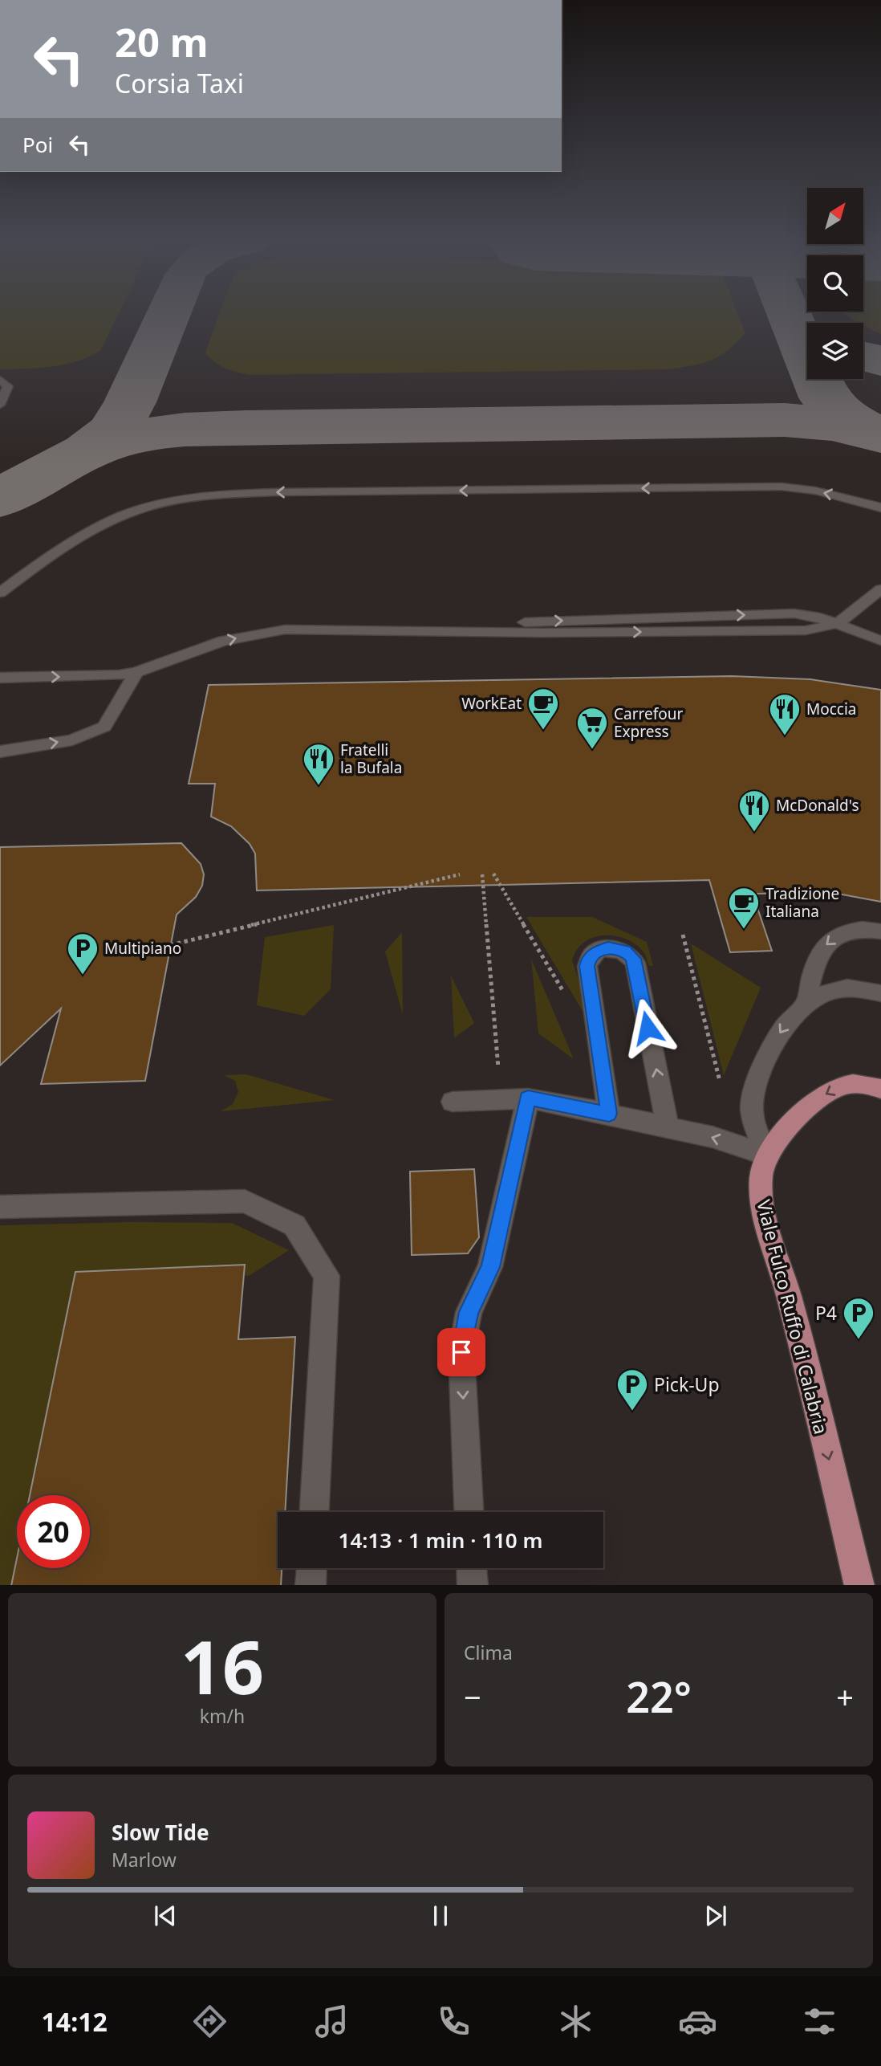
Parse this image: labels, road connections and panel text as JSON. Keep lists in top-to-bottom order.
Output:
{
  "streets": {
    "main road": ["Viale Fulco Ruffo di Calabria"]
  },
  "one_way": ["Viale Fulco Ruffo di Calabria"],
  "places": {
    "cafe": ["WorkEat", "Tradizione Italiana"],
    "restaurant": ["Moccia", "Fratelli la Bufala", "McDonald's"],
    "supermarket": ["Carrefour Express"],
    "parking": ["Multipiano", "P4", "Pick-Up"]
  },
  "north": "top right",
  "page": {
    "turn": ["20 m", "Corsia Taxi"],
    "then": "Poi",
    "limit": "20",
    "trip": "14:13 · 1 min · 110 m",
    "tile": [
      ["16", "km/h"],
      "Clima"
    ],
    "heat": ["−", "22°", "+"],
    "song": ["Slow Tide", "Marlow"],
    "tabs": "14:12"
  }
}
